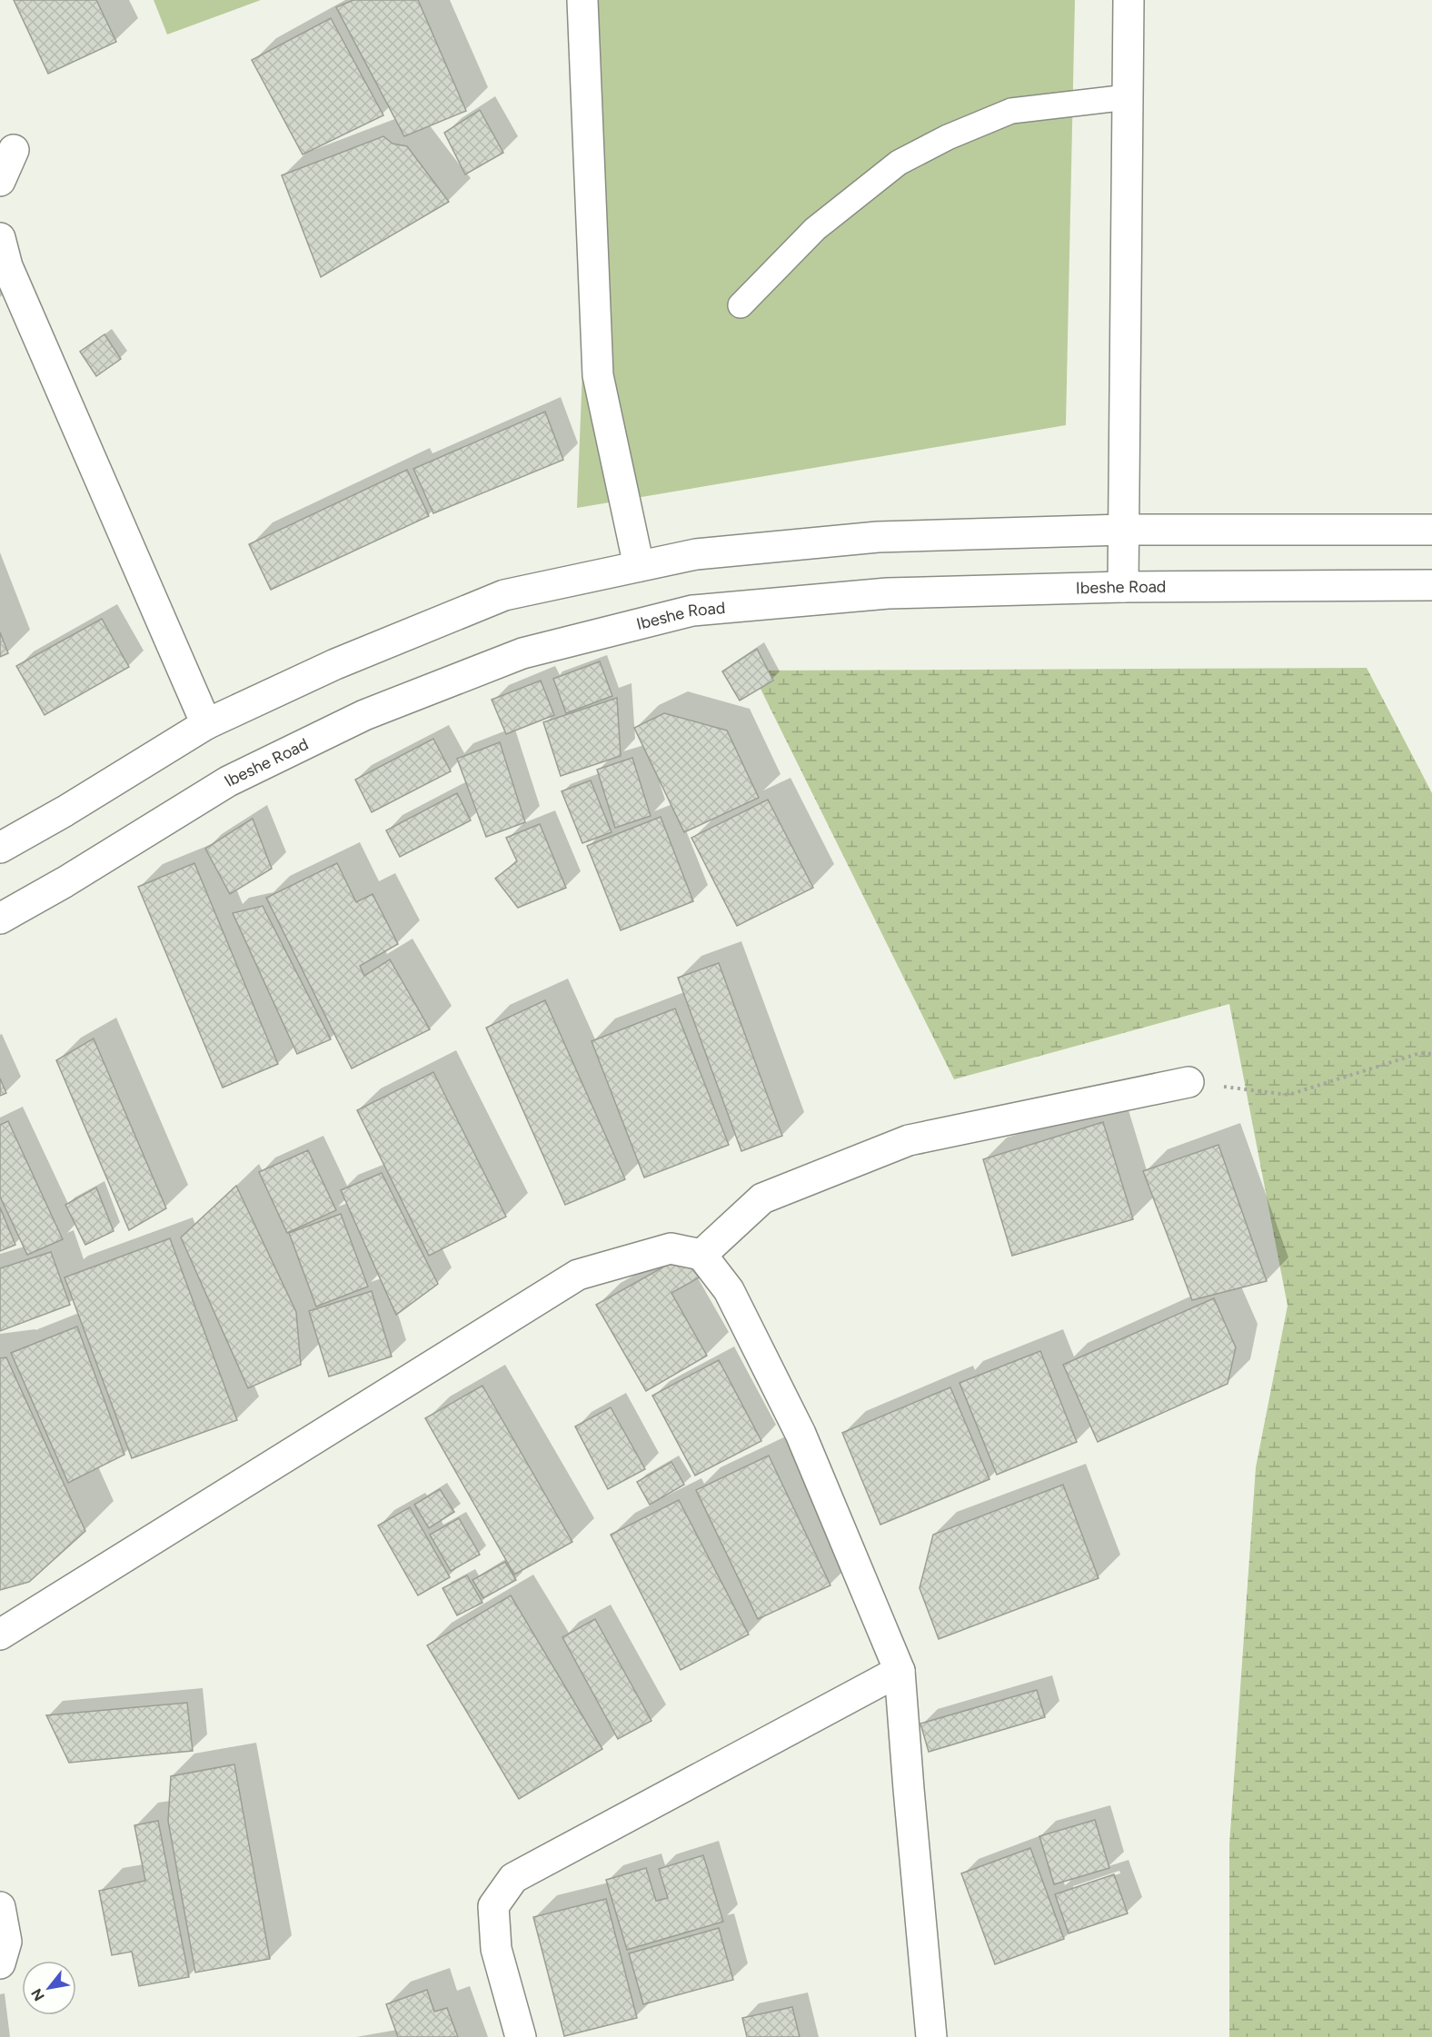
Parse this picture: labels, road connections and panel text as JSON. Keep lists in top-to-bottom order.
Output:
{
  "streets": {
    "street": ["Ibeshe Road"]
  },
  "north": "bottom left"
}
